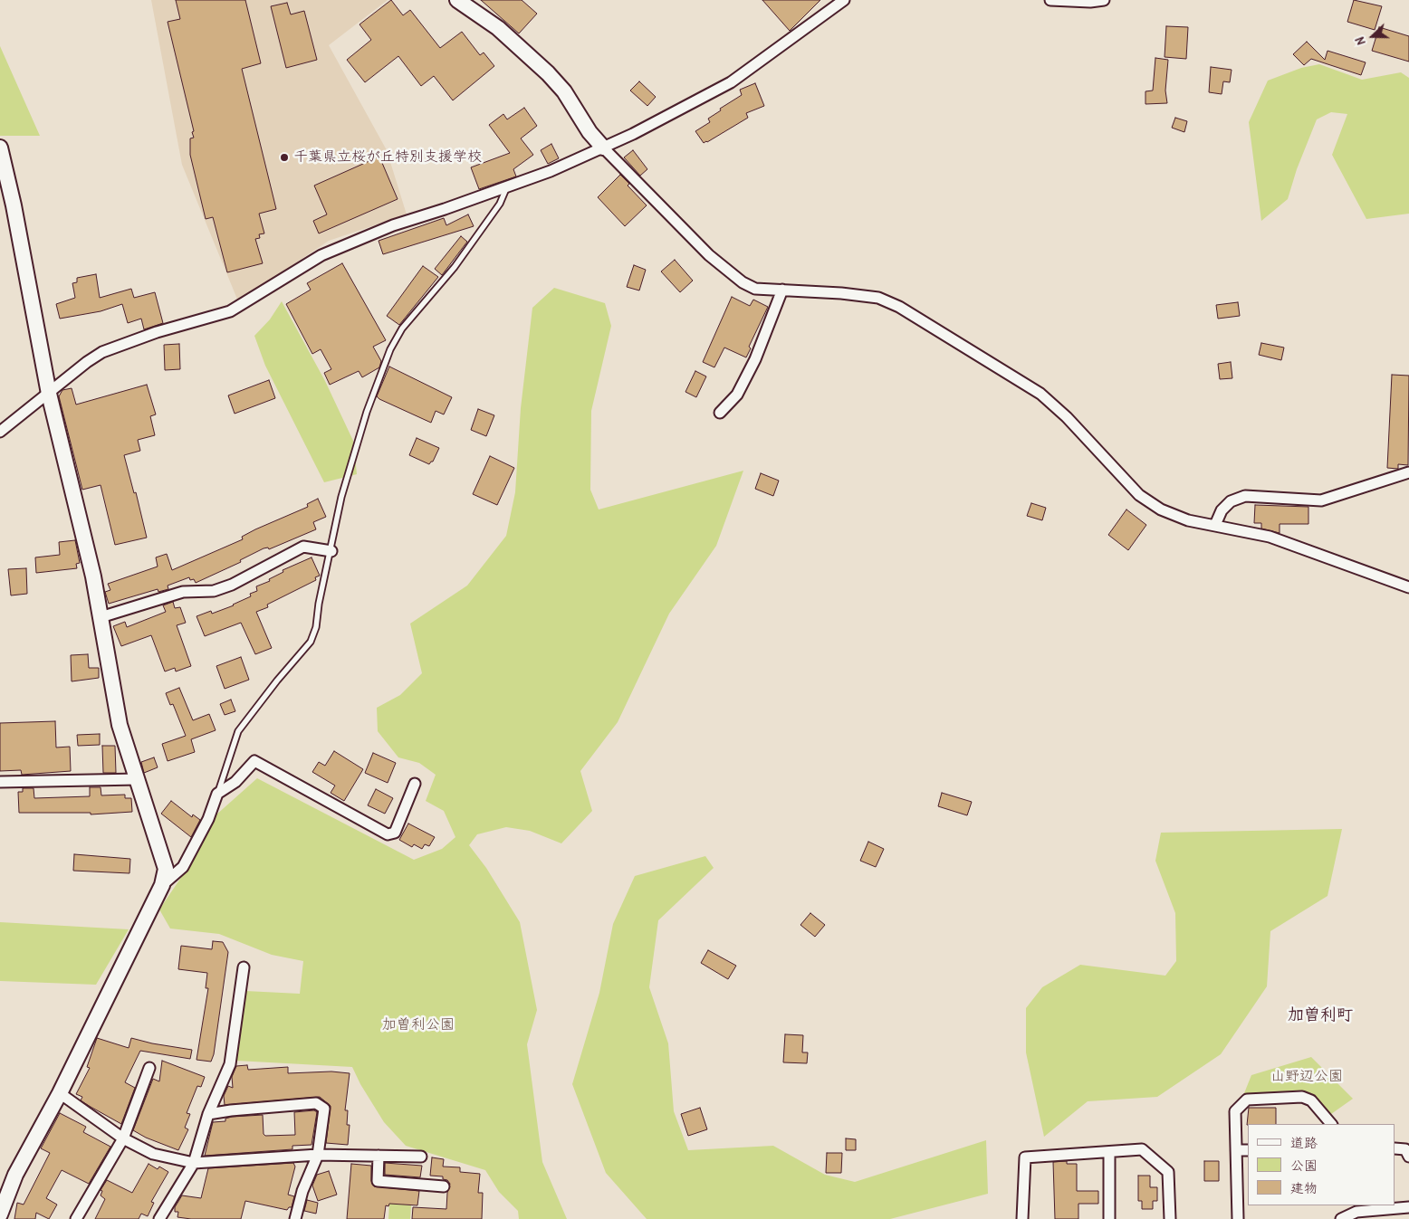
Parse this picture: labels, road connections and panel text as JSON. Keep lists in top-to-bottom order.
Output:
{
  "districts": ["加曽利町"],
  "parks": ["加曽利公園", "山野辺公園"],
  "places": ["千葉県立桜が丘特別支援学校"],
  "legend": ["道路", "公園", "建物"],
  "north": "left"
}
